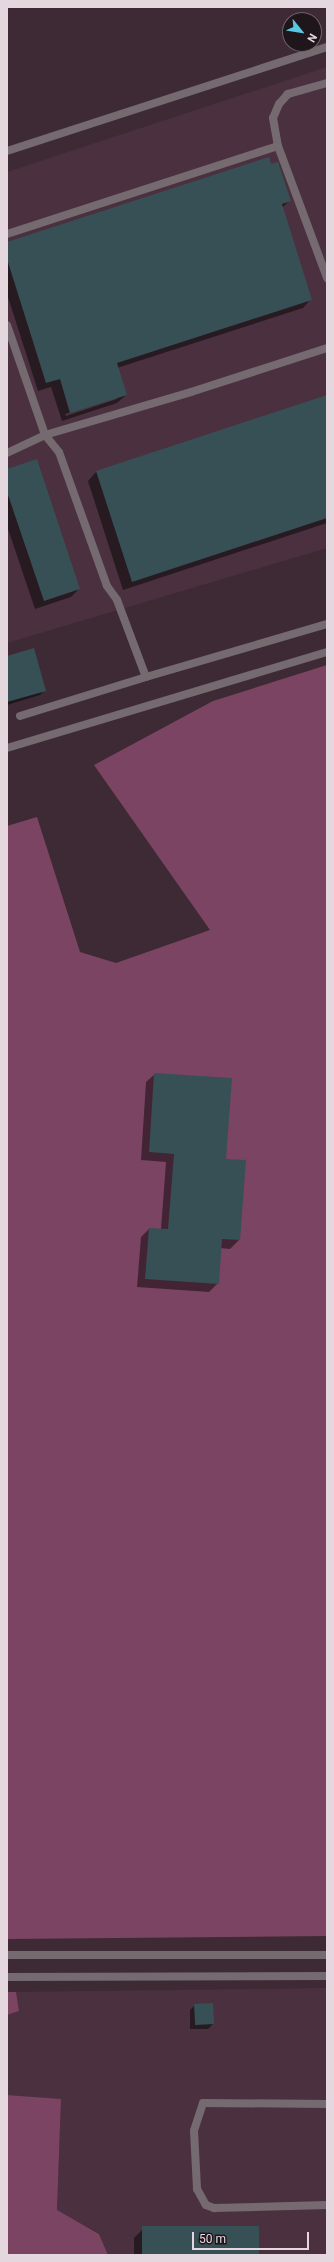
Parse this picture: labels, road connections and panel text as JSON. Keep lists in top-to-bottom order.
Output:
{
  "scale_bar": "50 m",
  "north": "bottom right"
}
